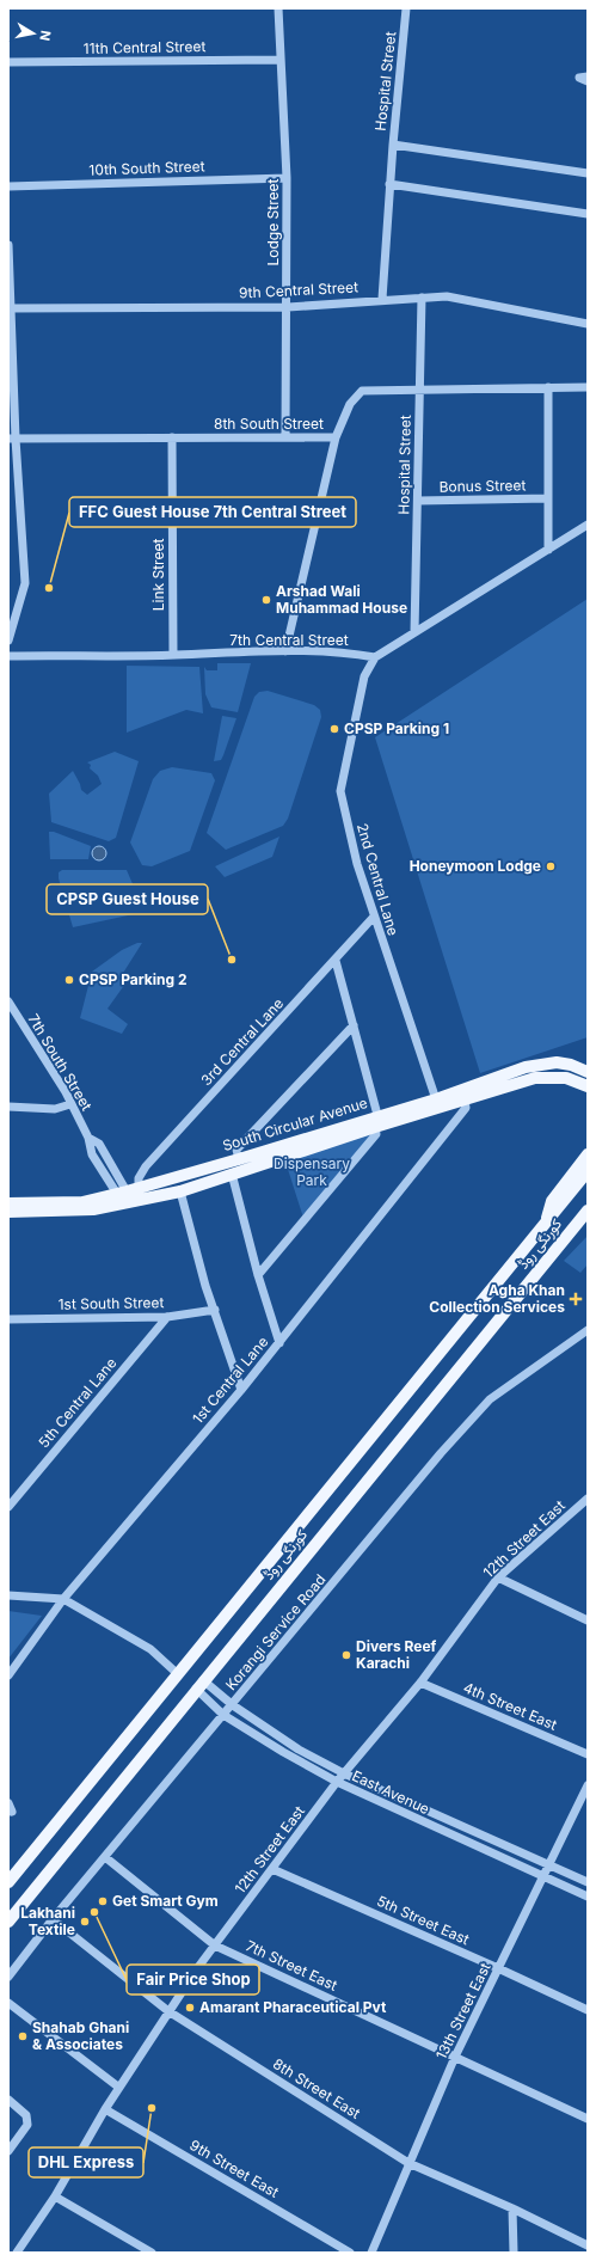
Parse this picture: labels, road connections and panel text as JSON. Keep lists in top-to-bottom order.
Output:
{
  "streets": {
    "main road": ["South Circular Avenue", "کورنگی روڈ"],
    "street": [
      "11th Central Street",
      "Hospital Street",
      "10th South Street",
      "Lodge Street",
      "9th Central Street",
      "8th South Street",
      "Bonus Street",
      "Link Street",
      "7th Central Street",
      "2nd Central Lane",
      "3rd Central Lane",
      "7th South Street",
      "1st South Street",
      "1st Central Lane",
      "5th Central Lane",
      "12th Street East",
      "Korangi Service Road",
      "4th Street East",
      "East Avenue",
      "5th Street East",
      "7th Street East",
      "13th Street East",
      "8th Street East",
      "9th Street East"
    ]
  },
  "crossings": [
    ["11th Central Street", "Lodge Street"],
    ["Hospital Street", "9th Central Street"],
    ["Hospital Street", "8th South Street"],
    ["Hospital Street", "Bonus Street"],
    ["10th South Street", "Lodge Street"],
    ["Lodge Street", "9th Central Street"],
    ["Lodge Street", "8th South Street"],
    ["8th South Street", "Link Street"],
    ["Link Street", "7th Central Street"],
    ["7th Central Street", "2nd Central Lane"],
    ["2nd Central Lane", "3rd Central Lane"],
    ["2nd Central Lane", "South Circular Avenue"],
    ["3rd Central Lane", "7th South Street"],
    ["3rd Central Lane", "South Circular Avenue"],
    ["7th South Street", "South Circular Avenue"],
    ["South Circular Avenue", "1st Central Lane"],
    ["کورنگی روڈ", "East Avenue"],
    ["1st South Street", "5th Central Lane"],
    ["12th Street East", "4th Street East"],
    ["12th Street East", "East Avenue"],
    ["12th Street East", "5th Street East"],
    ["12th Street East", "7th Street East"],
    ["12th Street East", "8th Street East"],
    ["12th Street East", "9th Street East"],
    ["Korangi Service Road", "East Avenue"],
    ["Korangi Service Road", "7th Street East"],
    ["Korangi Service Road", "8th Street East"],
    ["East Avenue", "13th Street East"],
    ["5th Street East", "13th Street East"],
    ["7th Street East", "13th Street East"],
    ["13th Street East", "8th Street East"]
  ],
  "parks": ["Dispensary Park"],
  "places": {
    "other": [
      "FFC Guest House 7th Central Street",
      "Arshad Wali Muhammad House",
      "CPSP Parking 1",
      "Honeymoon Lodge",
      "CPSP Guest House",
      "CPSP Parking 2",
      "Divers Reef Karachi",
      "Get Smart Gym",
      "Fair Price Shop",
      "Lakhani Textile",
      "Amarant Pharaceutical Pvt",
      "Shahab Ghani & Associates",
      "DHL Express"
    ],
    "health": ["Agha Khan Collection Services"]
  },
  "north": "right"
}
